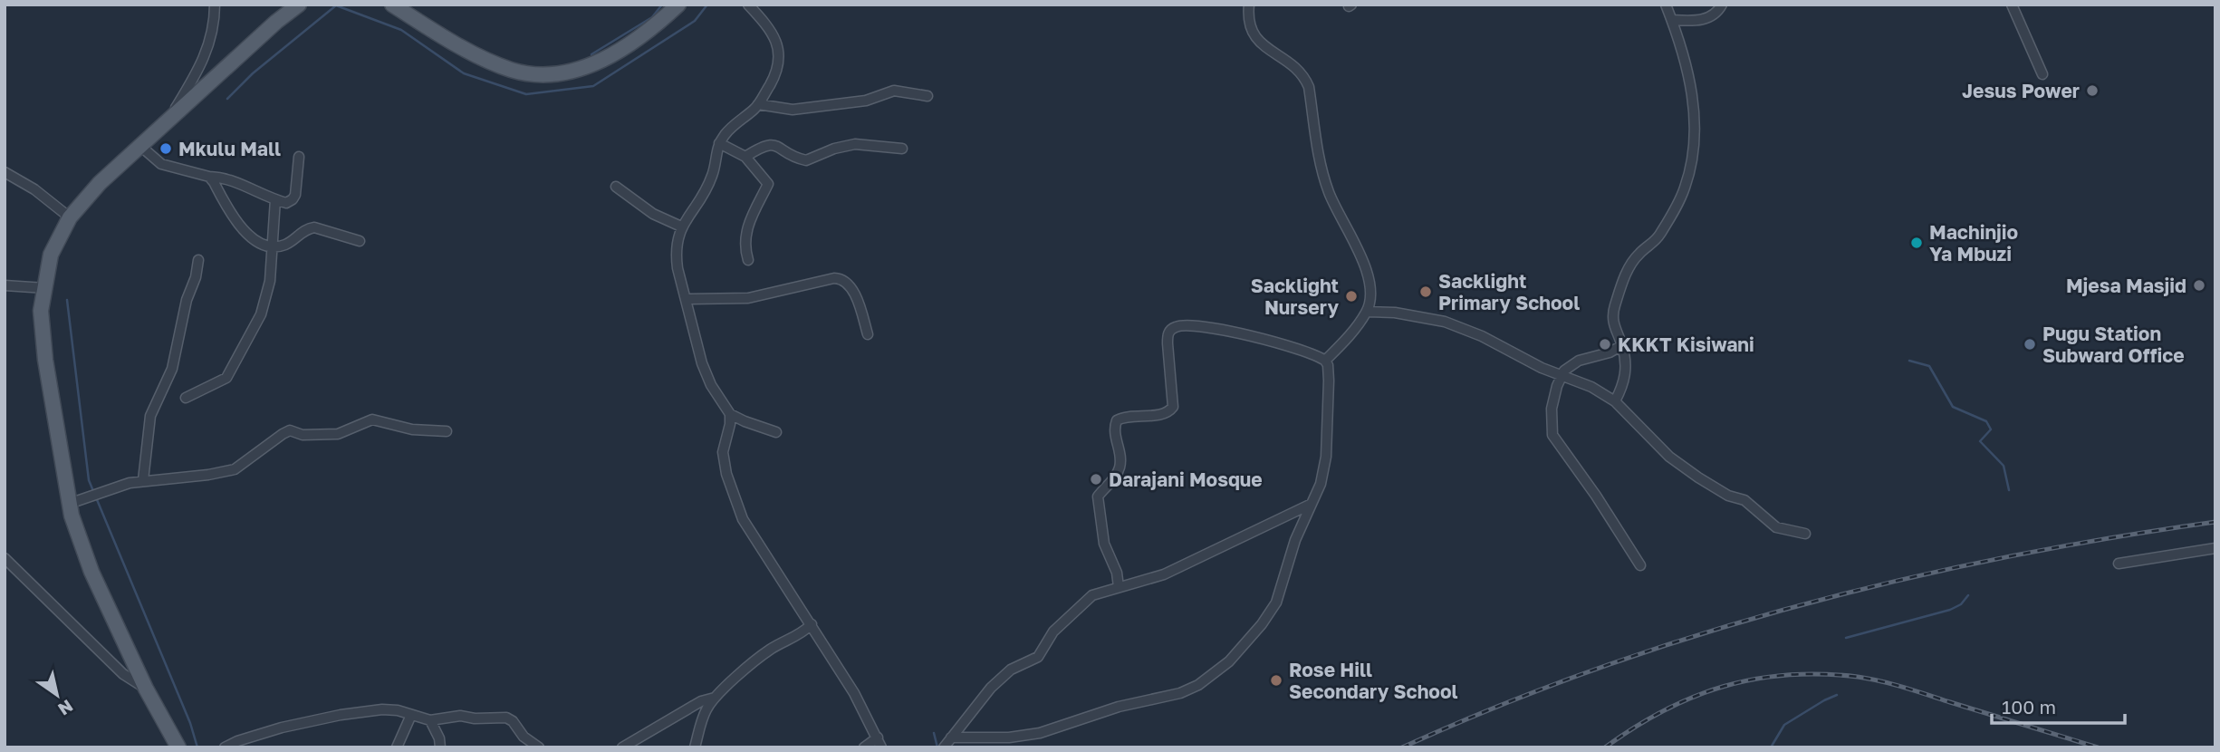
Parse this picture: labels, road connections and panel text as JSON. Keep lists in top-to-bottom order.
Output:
{
  "places": [
    "Jesus Power",
    "Mkulu Mall",
    "Machinjio Ya Mbuzi",
    "Mjesa Masjid",
    "Sacklight Primary School",
    "Sacklight Nursery",
    "KKKT Kisiwani",
    "Pugu Station Subward Office",
    "Darajani Mosque",
    "Rose Hill Secondary School"
  ],
  "scale_bar": "100 m",
  "north": "bottom right"
}
